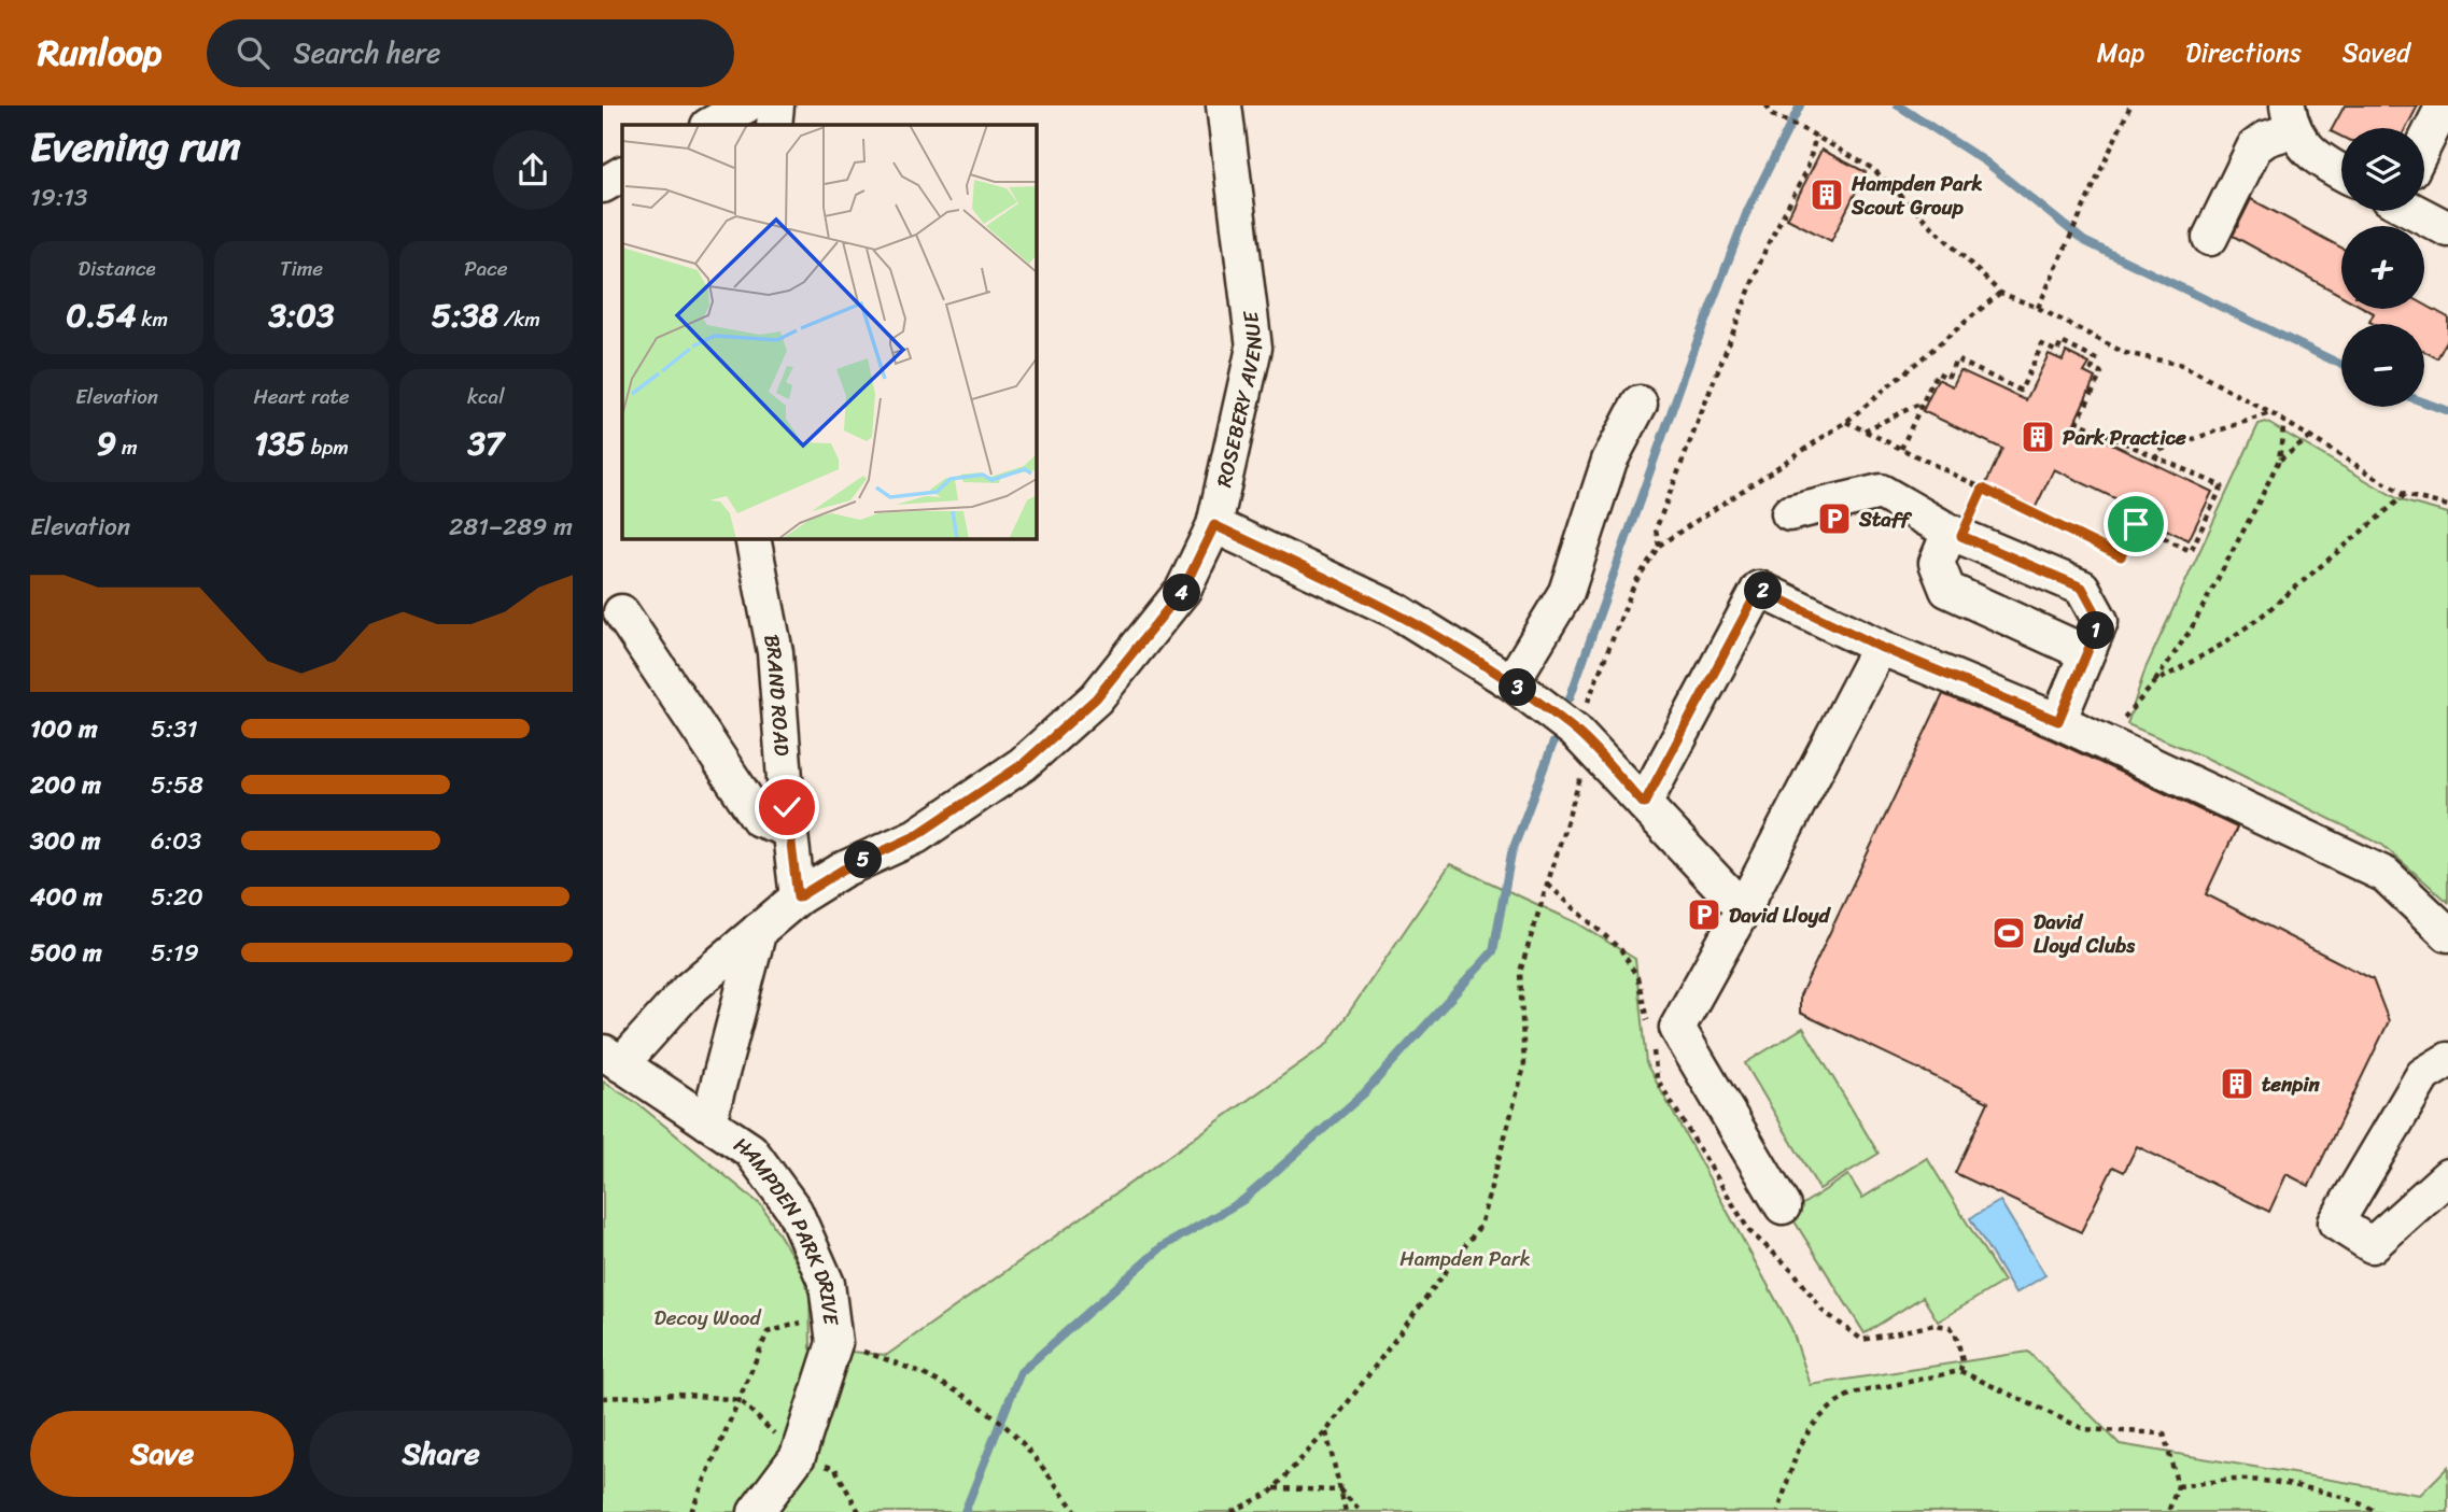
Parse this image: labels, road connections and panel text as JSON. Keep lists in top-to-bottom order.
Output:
{
  "streets": {
    "street": ["ROSEBERY AVENUE", "BRAND ROAD", "HAMPDEN PARK DRIVE"]
  },
  "crossings": [
    ["ROSEBERY AVENUE", "BRAND ROAD"],
    ["ROSEBERY AVENUE", "HAMPDEN PARK DRIVE"]
  ],
  "parks": ["Hampden Park", "Decoy Wood"],
  "places": {
    "building": ["Hampden Park Scout Group", "Park Practice", "tenpin"],
    "parking": ["Staff", "David Lloyd"],
    "sports": ["David Lloyd Clubs"]
  },
  "page": {
    "header": "Runloop",
    "search": "Search here",
    "nav": ["Map", "Directions", "Saved"],
    "heading": ["Evening run", "19:13"],
    "map_buttons": ["+", "−"],
    "stats": [
      ["Distance", "0.54 km"],
      ["Time", "3:03"],
      ["Pace", "5:38 /km"],
      ["Elevation", "9 m"],
      ["Heart rate", "135 bpm"],
      ["kcal", "37"]
    ],
    "chart": ["Elevation", "281–289 m"],
    "pins": [
      "2",
      "4",
      "1",
      "3",
      "5"
    ],
    "list": [
      {
        "name": "100 m",
        "note": "5:31"
      },
      {
        "name": "200 m",
        "note": "5:58"
      },
      {
        "name": "300 m",
        "note": "6:03"
      },
      {
        "name": "400 m",
        "note": "5:20"
      },
      {
        "name": "500 m",
        "note": "5:19"
      }
    ],
    "buttons": ["Save", "Share"]
  }
}
